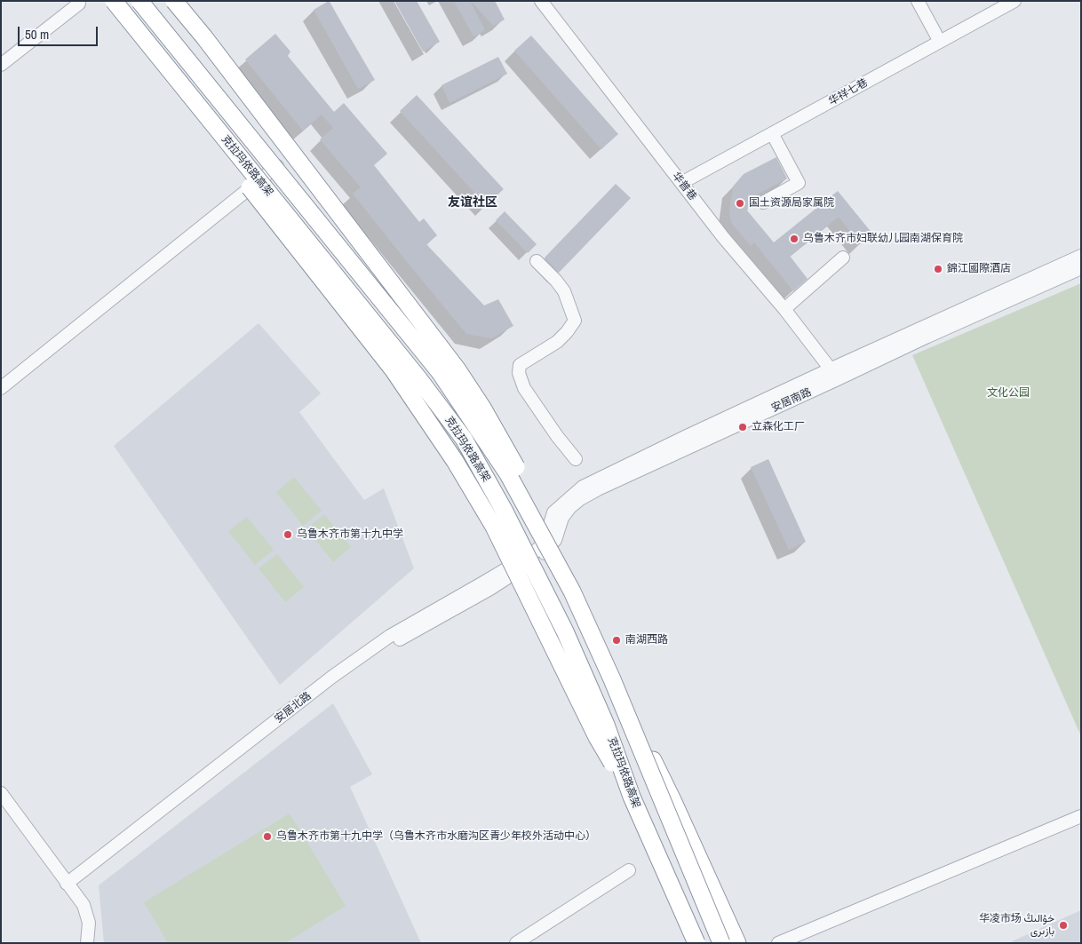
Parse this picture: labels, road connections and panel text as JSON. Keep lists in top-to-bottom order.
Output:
{
  "streets": {
    "highway": ["克拉玛依路高架"],
    "street": [
      "华祥七巷",
      "华普巷",
      "安居南路",
      "安居北路"
    ]
  },
  "crossings": [
    ["华祥七巷", "华普巷"],
    ["华普巷", "安居南路"],
    ["安居南路", "安居北路"]
  ],
  "districts": ["友谊社区"],
  "parks": ["文化公园"],
  "places": [
    "国土资源局家属院",
    "乌鲁木齐市妇联幼儿园南湖保育院",
    "錦江國際酒店",
    "立森化工厂",
    "乌鲁木齐市第十九中学",
    "南湖西路",
    "乌鲁木齐市第十九中学（乌鲁木齐市水磨沟区青少年校外活动中心）",
    "华凌市场 خۇالىڭ بازىرى"
  ],
  "scale_bar": "50 m"
}
